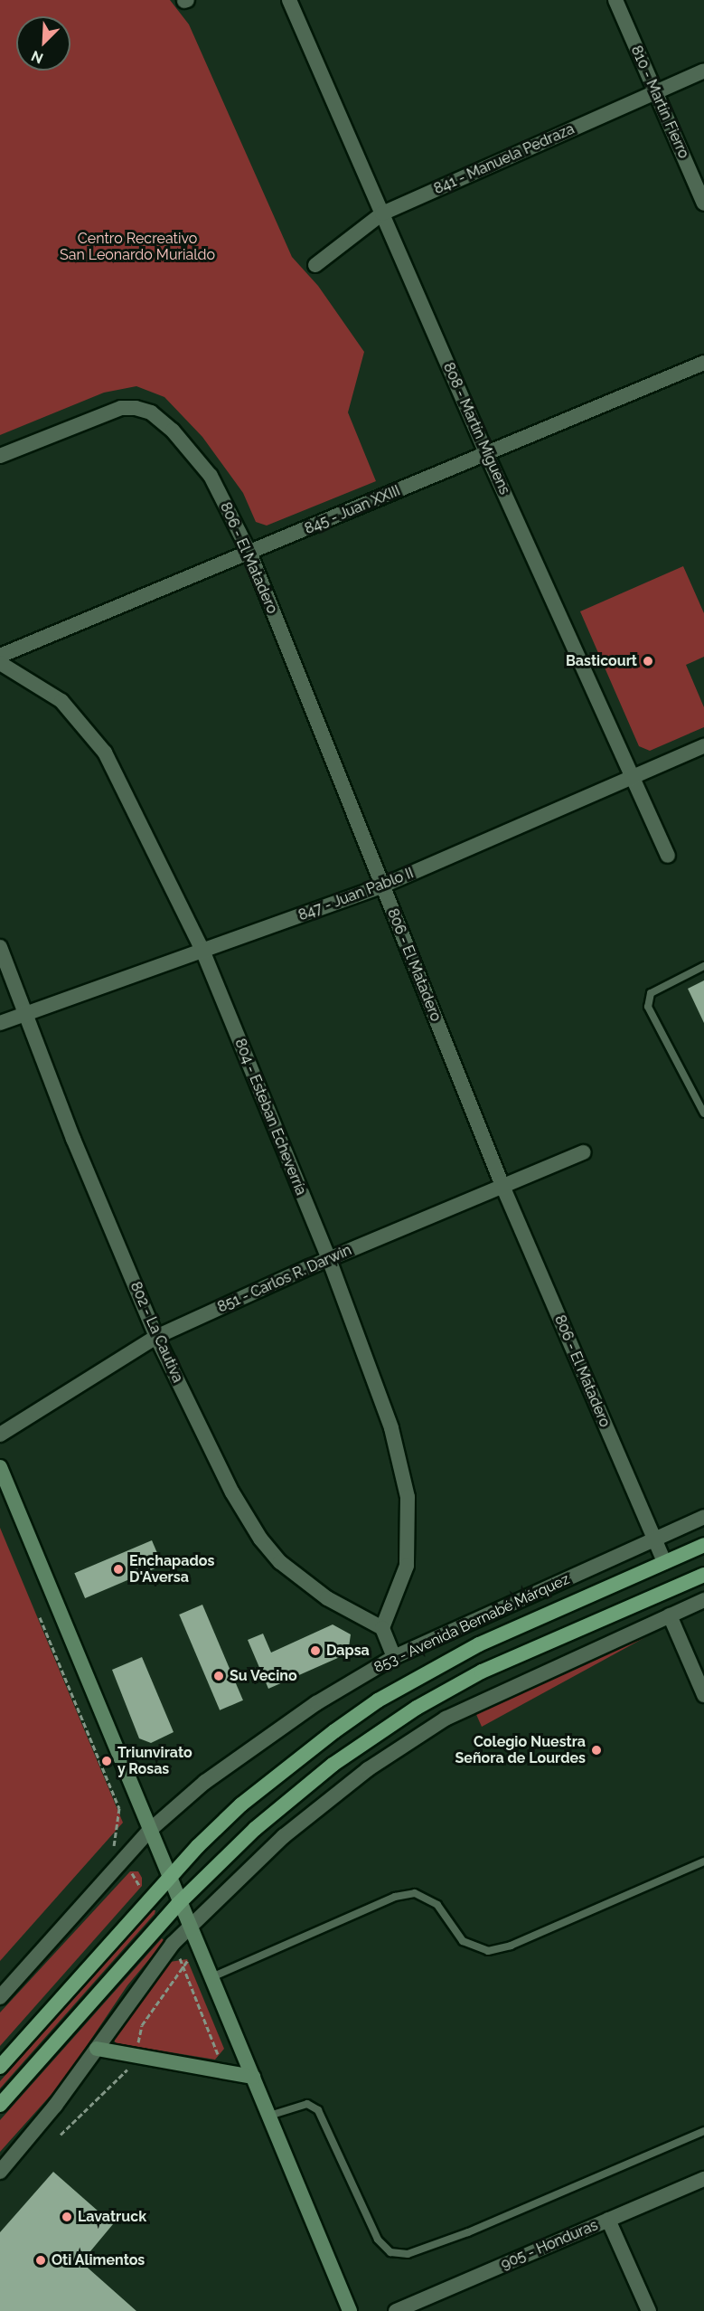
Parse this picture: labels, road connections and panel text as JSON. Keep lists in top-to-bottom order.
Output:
{
  "streets": {
    "main road": ["853 - Avenida Bernabé Márquez"],
    "street": [
      "810 - Martín Fierro",
      "841 - Manuela Pedraza",
      "808 - Martín Miguens",
      "845 - Juan XXIII",
      "806 - El Matadero",
      "847 - Juan Pablo II",
      "804 - Esteban Echeverría",
      "851 - Carlos R. Darwin",
      "802 - La Cautiva",
      "905 - Honduras"
    ]
  },
  "crossings": [
    ["810 - Martín Fierro", "841 - Manuela Pedraza"],
    ["841 - Manuela Pedraza", "808 - Martín Miguens"],
    ["808 - Martín Miguens", "845 - Juan XXIII"],
    ["808 - Martín Miguens", "847 - Juan Pablo II"],
    ["845 - Juan XXIII", "806 - El Matadero"],
    ["806 - El Matadero", "847 - Juan Pablo II"],
    ["806 - El Matadero", "851 - Carlos R. Darwin"],
    ["806 - El Matadero", "853 - Avenida Bernabé Márquez"],
    ["847 - Juan Pablo II", "804 - Esteban Echeverría"],
    ["847 - Juan Pablo II", "802 - La Cautiva"],
    ["804 - Esteban Echeverría", "851 - Carlos R. Darwin"],
    ["804 - Esteban Echeverría", "802 - La Cautiva"],
    ["851 - Carlos R. Darwin", "802 - La Cautiva"]
  ],
  "parks": ["Centro Recreativo San Leonardo Murialdo"],
  "places": [
    "Basticourt",
    "Enchapados D'Aversa",
    "Dapsa",
    "Su Vecino",
    "Colegio Nuestra Señora de Lourdes",
    "Triunvirato y Rosas",
    "Lavatruck",
    "Oti Alimentos"
  ],
  "north": "bottom left"
}
